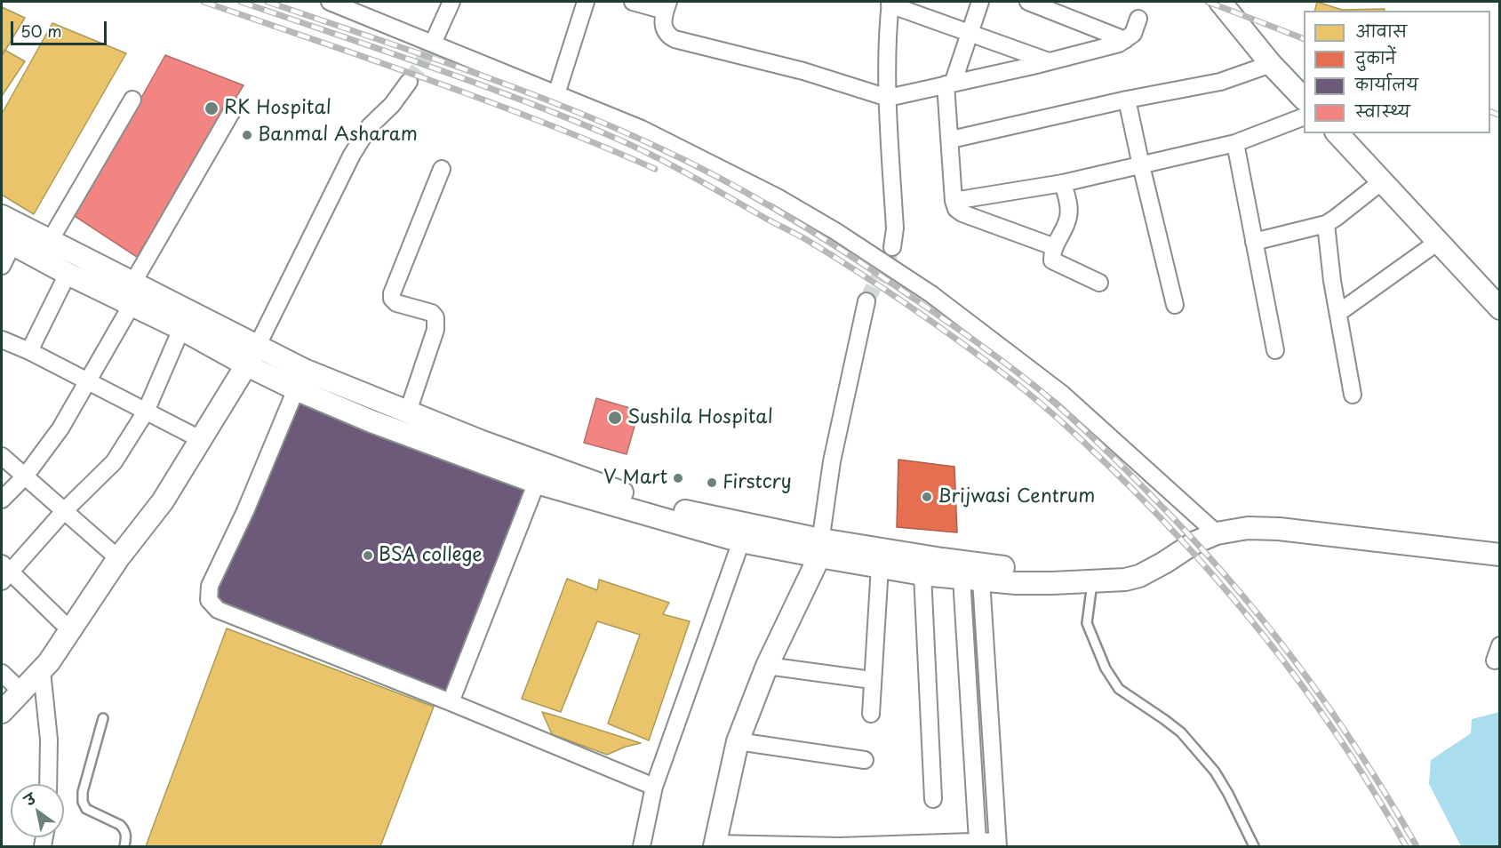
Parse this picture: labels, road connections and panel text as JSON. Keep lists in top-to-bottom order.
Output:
{
  "places": [
    "RK Hospital",
    "Banmal Asharam",
    "Sushila Hospital",
    "V Mart",
    "Firstcry",
    "Brijwasi Centrum",
    "BSA college"
  ],
  "legend": [
    "आवास",
    "दुकानें",
    "कार्यालय",
    "स्वास्थ्य"
  ],
  "scale_bar": "50 m",
  "north": "top left"
}
